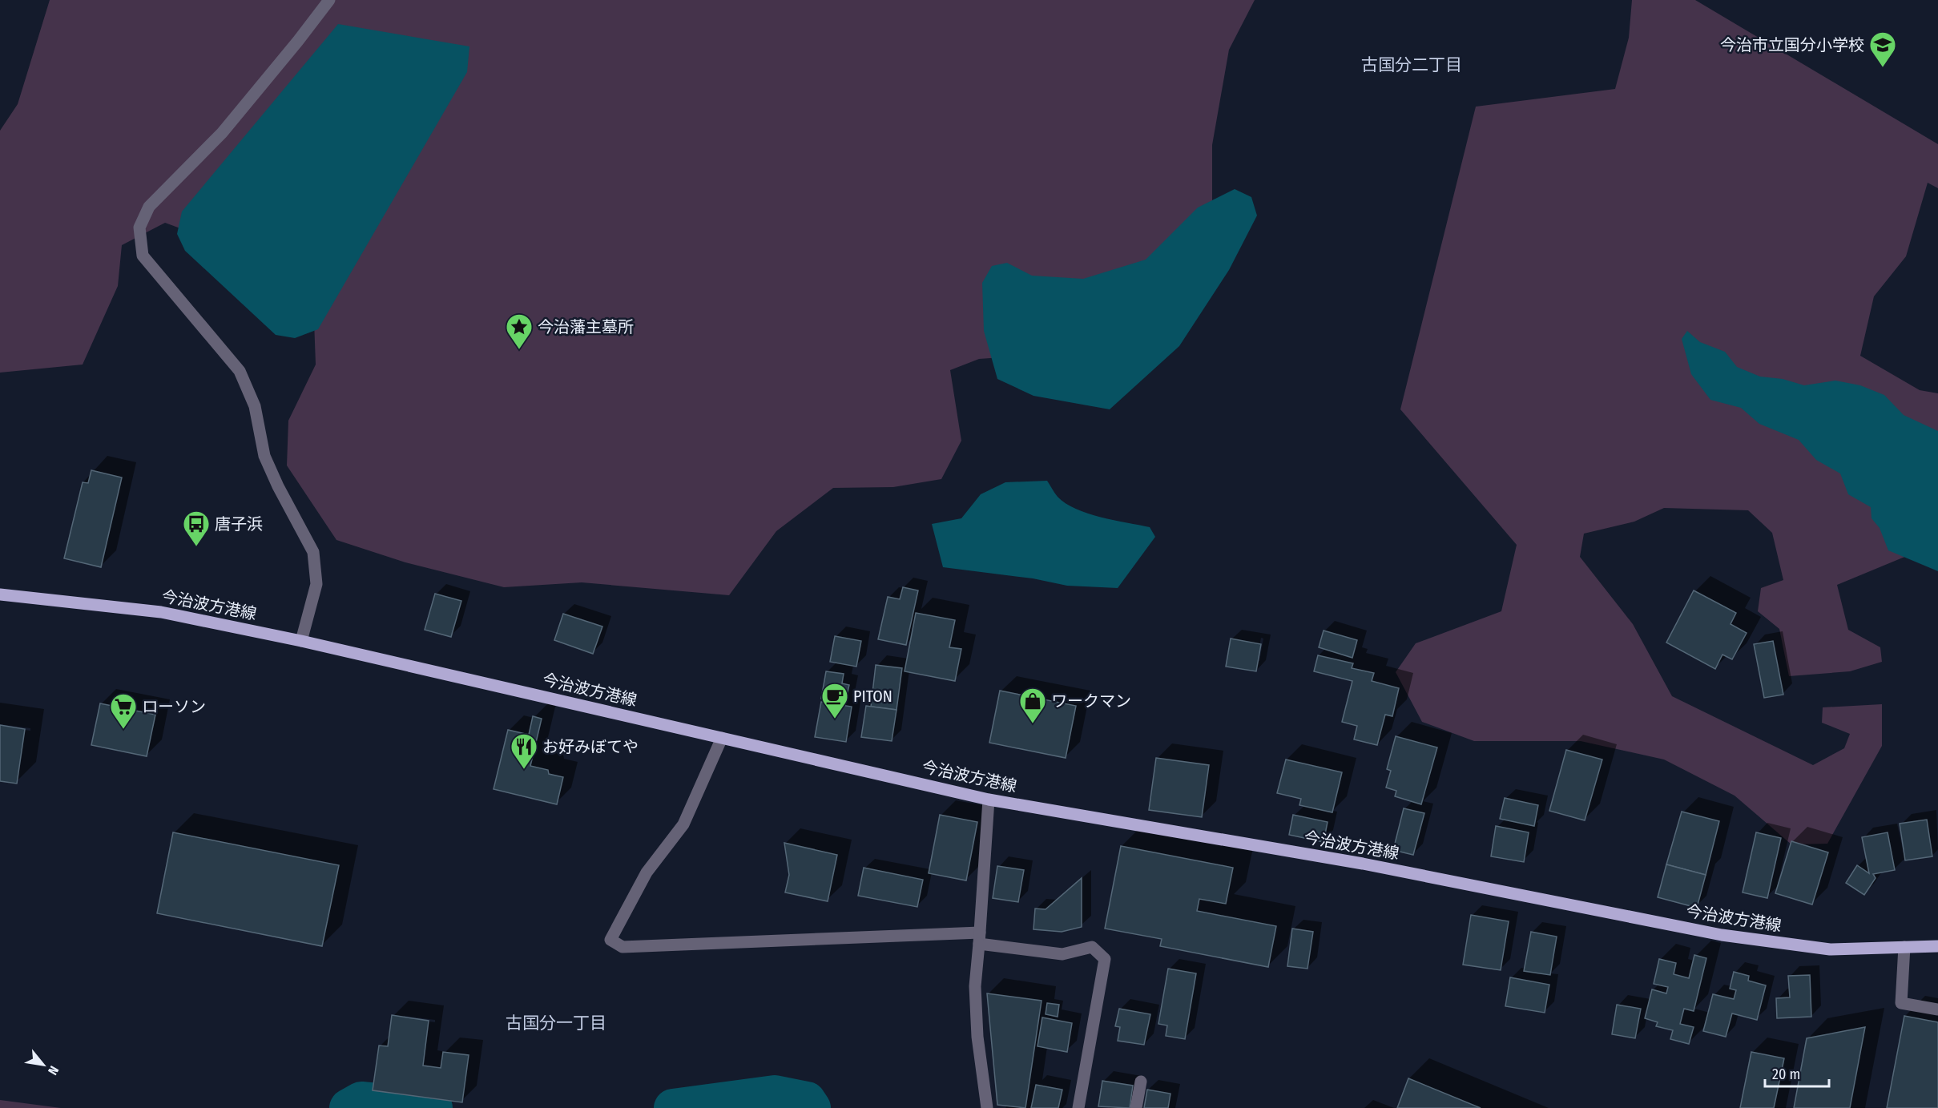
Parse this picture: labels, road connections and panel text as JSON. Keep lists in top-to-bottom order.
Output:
{
  "streets": {
    "main road": ["今治波方港線"]
  },
  "districts": ["古国分二丁目", "古国分一丁目"],
  "places": {
    "school or university": ["今治市立国分小学校"],
    "place": ["今治藩主墓所"],
    "bus stop": ["唐子浜"],
    "cafe": ["PITON"],
    "shop": ["ワークマン"],
    "supermarket": ["ローソン"],
    "restaurant": ["お好みぼてや"]
  },
  "scale_bar": "20 m",
  "north": "bottom right"
}
